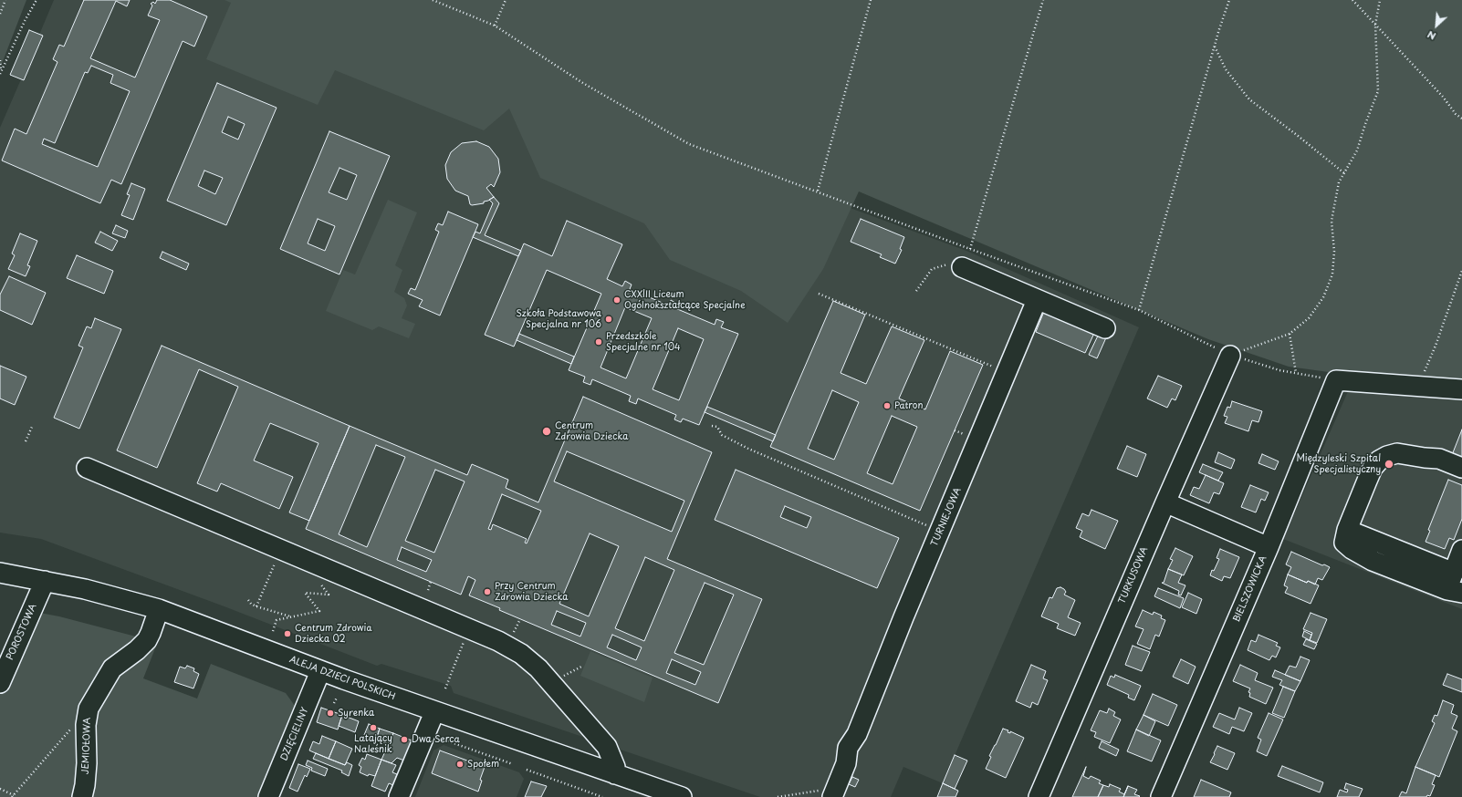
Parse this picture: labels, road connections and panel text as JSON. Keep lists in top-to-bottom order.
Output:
{
  "streets": {
    "street": [
      "TURNIEJOWA",
      "TURKUSOWA",
      "BIELSZOWICKA",
      "POROSTOWA",
      "ALEJA DZIECI POLSKICH",
      "DZIĘCIELINY",
      "JEMIOŁOWA"
    ]
  },
  "crossings": [
    ["POROSTOWA", "ALEJA DZIECI POLSKICH"],
    ["ALEJA DZIECI POLSKICH", "DZIĘCIELINY"],
    ["ALEJA DZIECI POLSKICH", "JEMIOŁOWA"]
  ],
  "places": [
    "CXXIII Liceum Ogólnokształcące Specjalne",
    "Szkoła Podstawowa Specjalna nr 106",
    "Przedszkole Specjalne nr 104",
    "Patron",
    "Centrum Zdrowia Dziecka",
    "Międzyleski Szpital Specjalistyczny",
    "Przy Centrum Zdrowia Dziecka",
    "Centrum Zdrowia Dziecka 02",
    "Syrenka",
    "Latający Naleśnik",
    "Dwa Serca",
    "Społem"
  ],
  "north": "bottom left"
}
